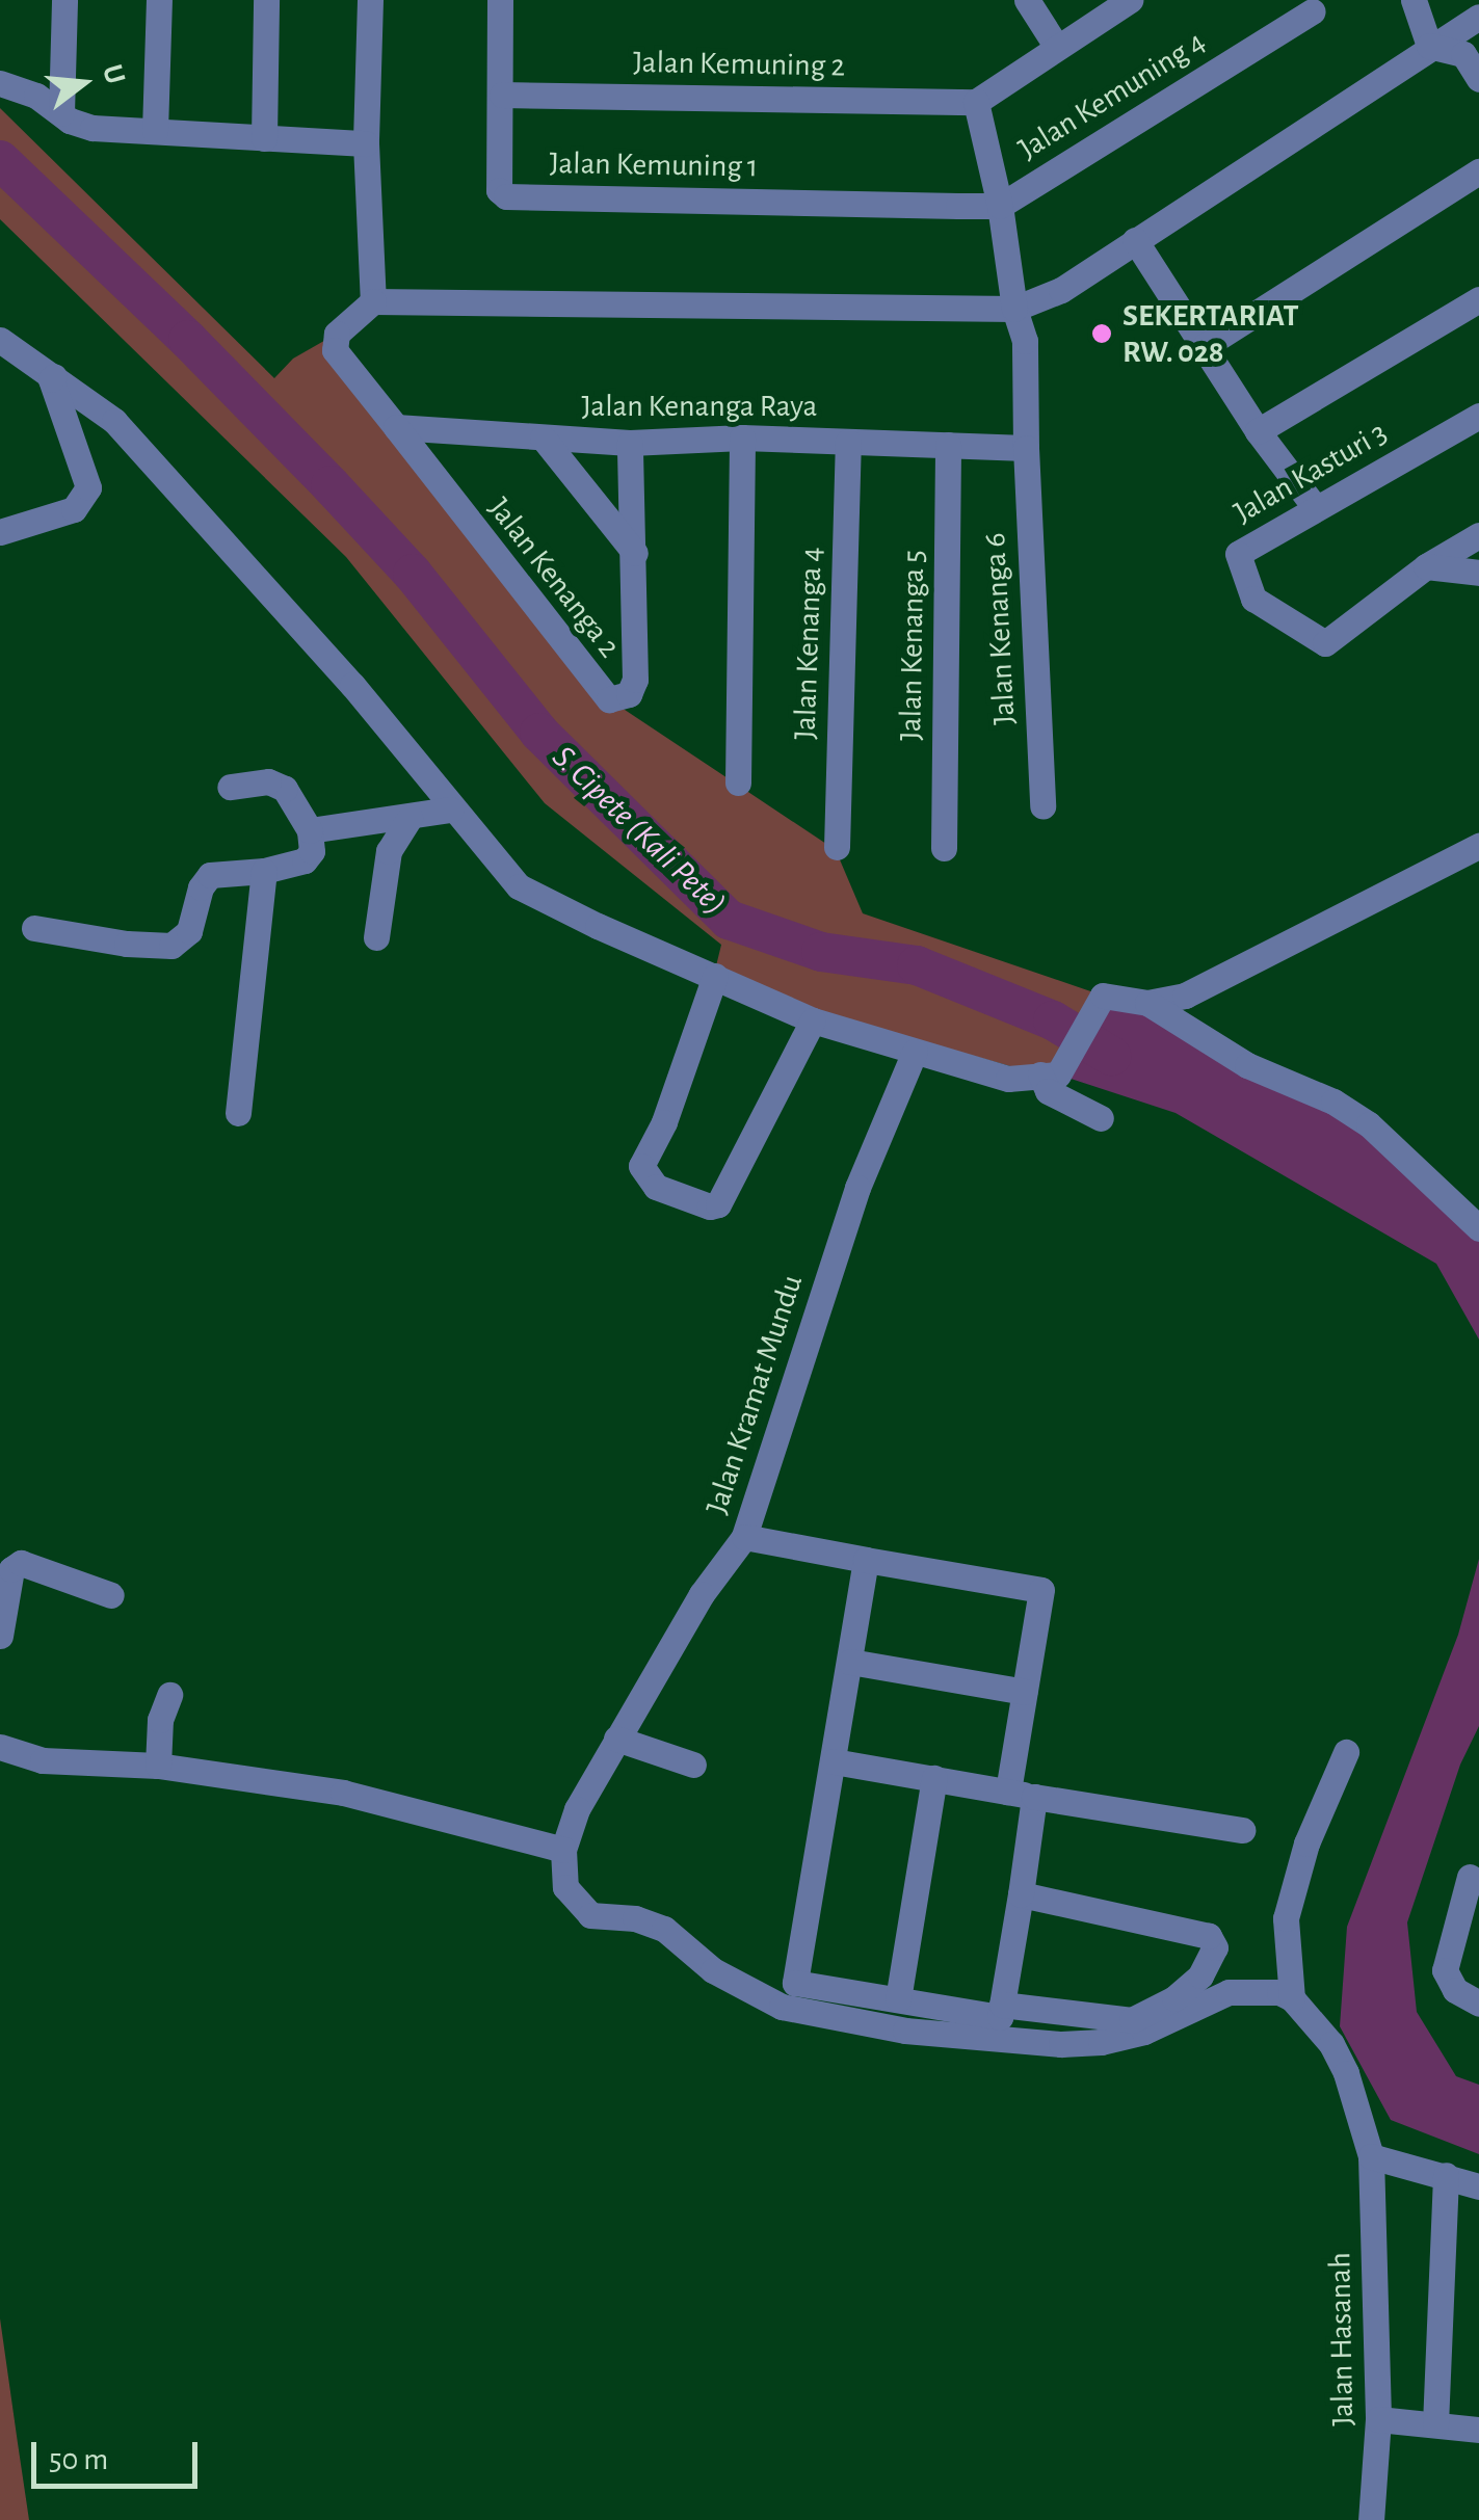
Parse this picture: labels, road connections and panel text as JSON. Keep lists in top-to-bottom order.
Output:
{
  "streets": {
    "street": [
      "Jalan Kemuning 2",
      "Jalan Kemuning 4",
      "Jalan Kemuning 1",
      "Jalan Kenanga Raya",
      "Jalan Kasturi 3",
      "Jalan Kenanga 2",
      "Jalan Kenanga 6",
      "Jalan Kenanga 4",
      "Jalan Kenanga 5",
      "Jalan Kramat Mundu",
      "Jalan Hasanah"
    ]
  },
  "crossings": [
    ["Jalan Kemuning 2", "Jalan Kemuning 1"],
    ["Jalan Kemuning 4", "Jalan Kemuning 1"],
    ["Jalan Kenanga Raya", "Jalan Kenanga 2"],
    ["Jalan Kenanga Raya", "Jalan Kenanga 6"],
    ["Jalan Kenanga Raya", "Jalan Kenanga 4"],
    ["Jalan Kenanga Raya", "Jalan Kenanga 5"]
  ],
  "water": ["S. Cipete (Kali Pete)"],
  "places": ["SEKERTARIAT RW. 028"],
  "scale_bar": "50 m",
  "north": "right"
}
